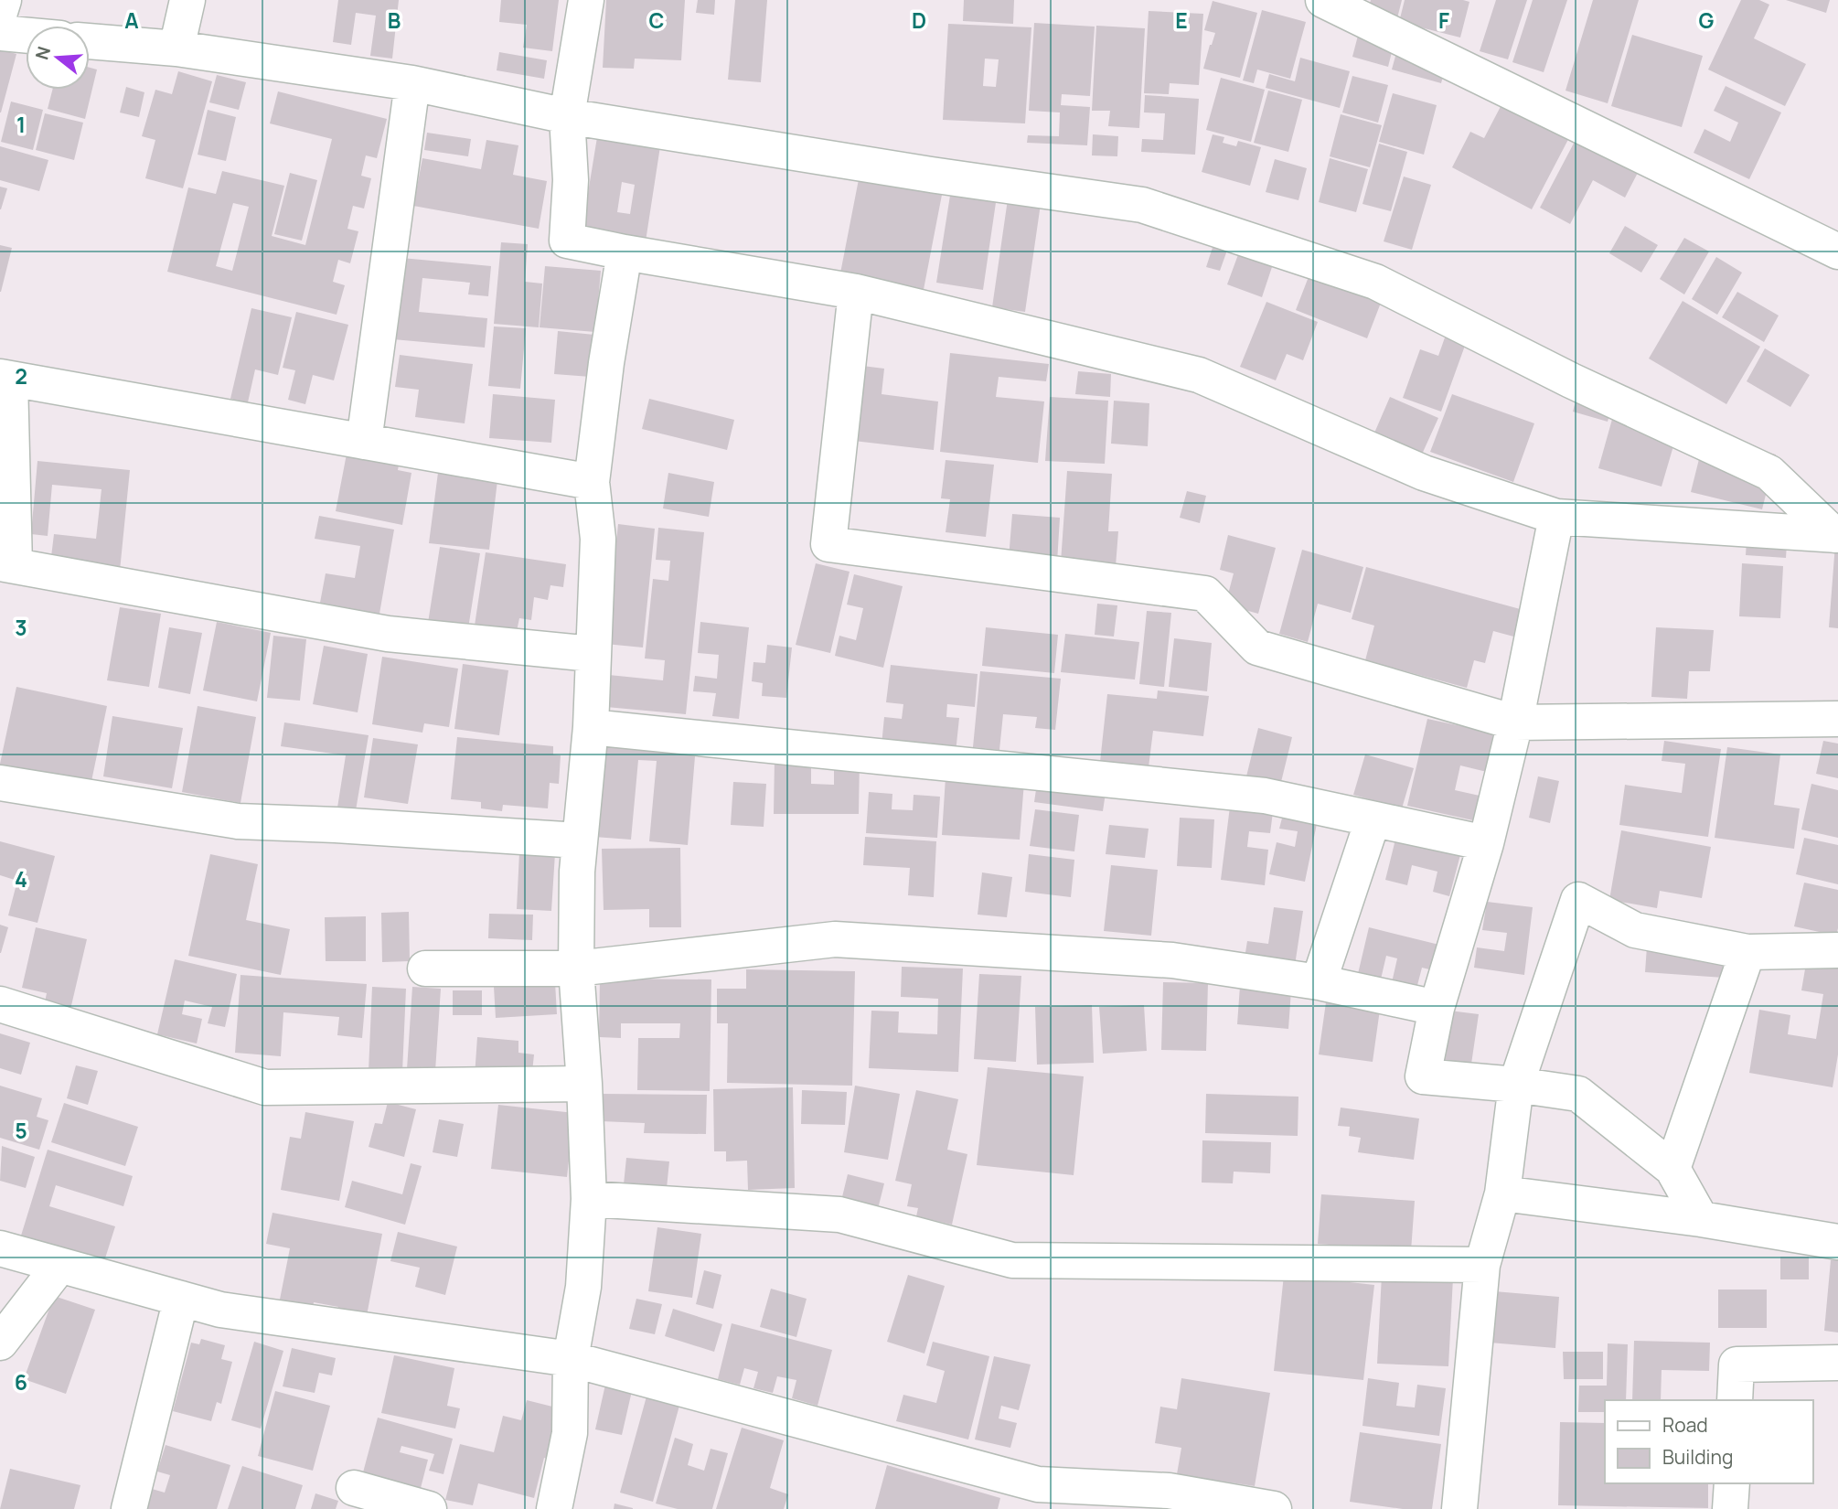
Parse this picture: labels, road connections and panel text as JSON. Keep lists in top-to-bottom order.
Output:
{
  "legend": ["Road", "Building"],
  "north": "left",
  "grid": {
    "columns": [
      "A",
      "B",
      "C",
      "D",
      "E",
      "F",
      "G"
    ],
    "rows": [
      "1",
      "2",
      "3",
      "4",
      "5",
      "6"
    ]
  }
}
